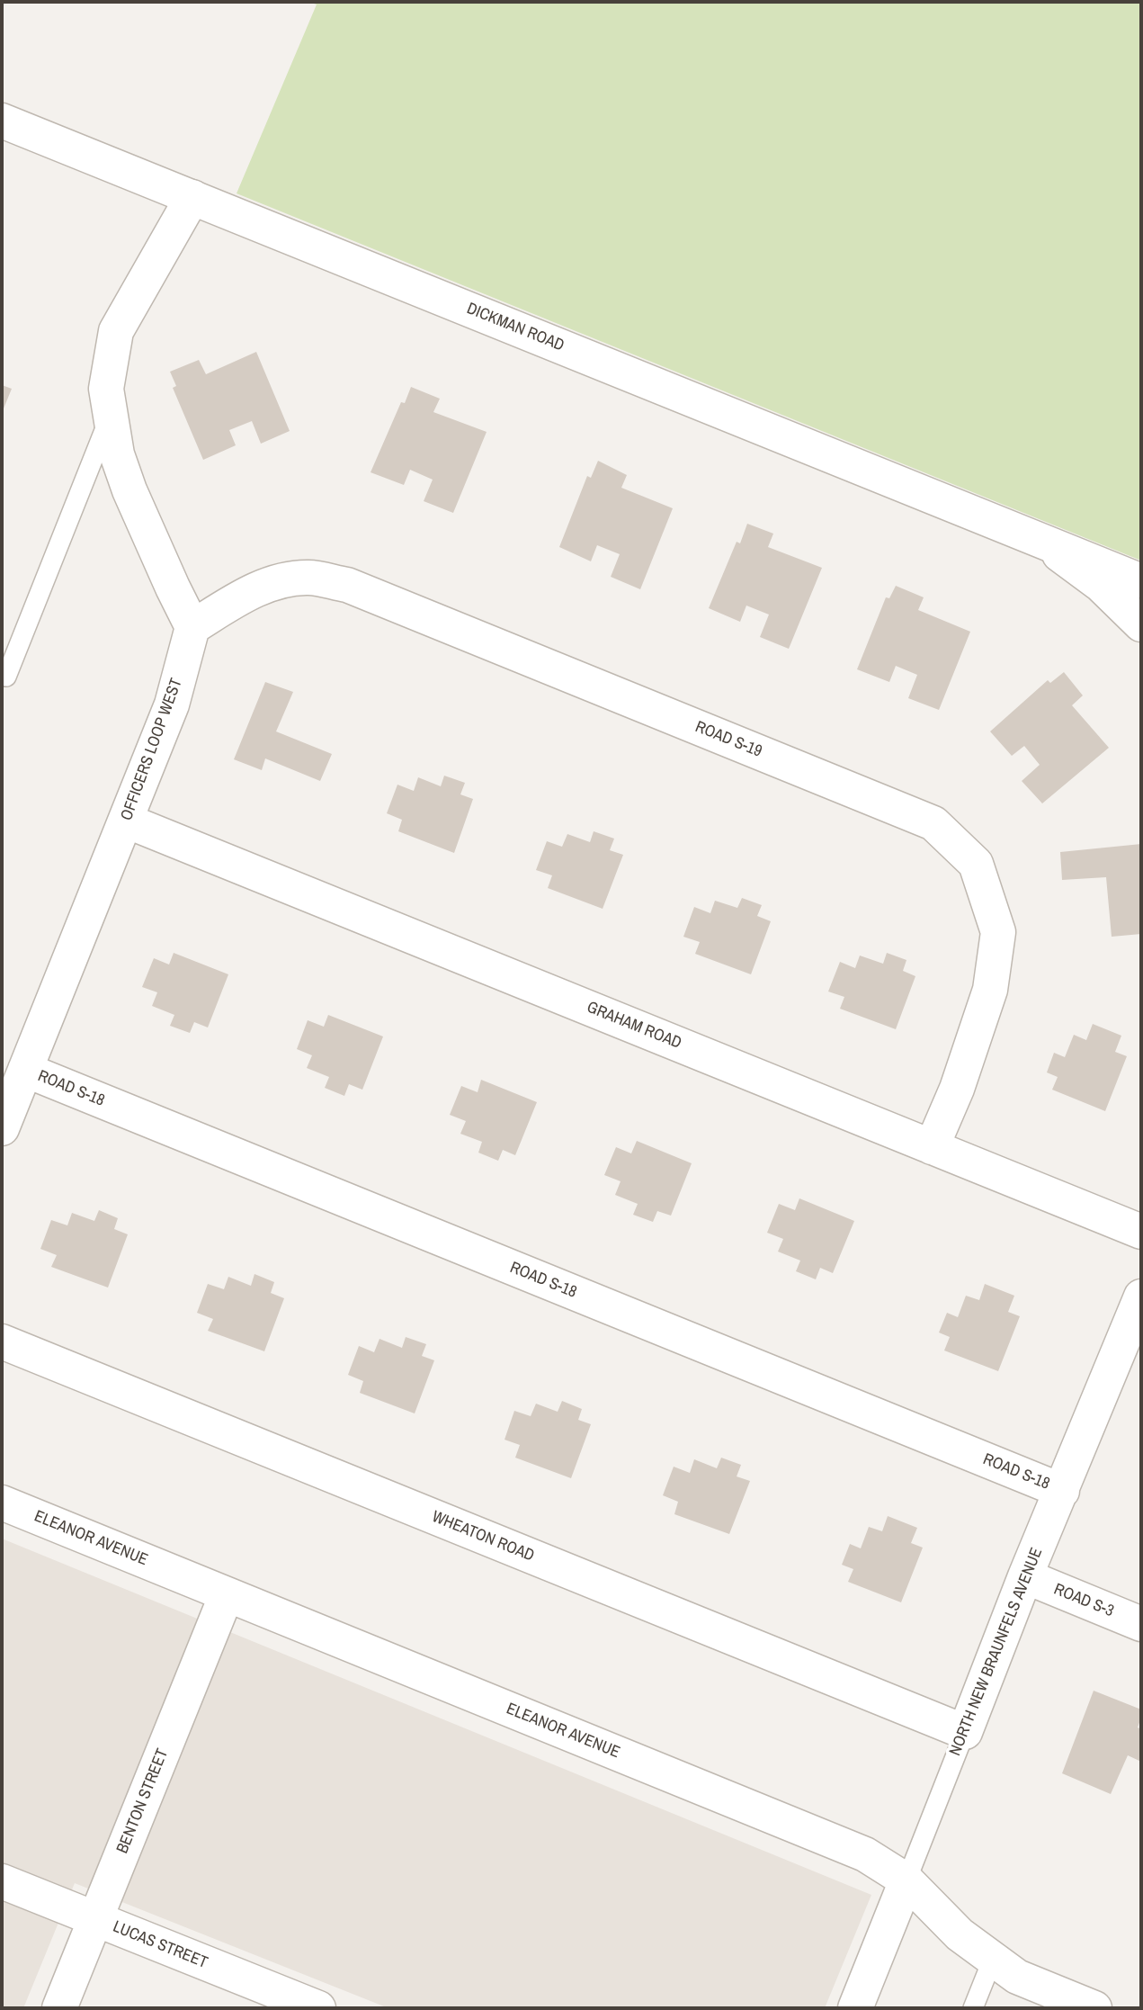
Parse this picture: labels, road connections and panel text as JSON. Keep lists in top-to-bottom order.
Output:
{
  "streets": {
    "street": [
      "DICKMAN ROAD",
      "ROAD S-19",
      "OFFICERS LOOP WEST",
      "GRAHAM ROAD",
      "ROAD S-18",
      "WHEATON ROAD",
      "ELEANOR AVENUE",
      "ROAD S-3",
      "NORTH NEW BRAUNFELS AVENUE",
      "BENTON STREET",
      "LUCAS STREET"
    ]
  },
  "crossings": [
    ["ROAD S-19", "OFFICERS LOOP WEST"],
    ["ROAD S-19", "GRAHAM ROAD"],
    ["OFFICERS LOOP WEST", "GRAHAM ROAD"],
    ["OFFICERS LOOP WEST", "ROAD S-18"],
    ["ROAD S-18", "NORTH NEW BRAUNFELS AVENUE"],
    ["WHEATON ROAD", "NORTH NEW BRAUNFELS AVENUE"],
    ["ELEANOR AVENUE", "NORTH NEW BRAUNFELS AVENUE"],
    ["ELEANOR AVENUE", "BENTON STREET"],
    ["ROAD S-3", "NORTH NEW BRAUNFELS AVENUE"],
    ["BENTON STREET", "LUCAS STREET"]
  ]
}
